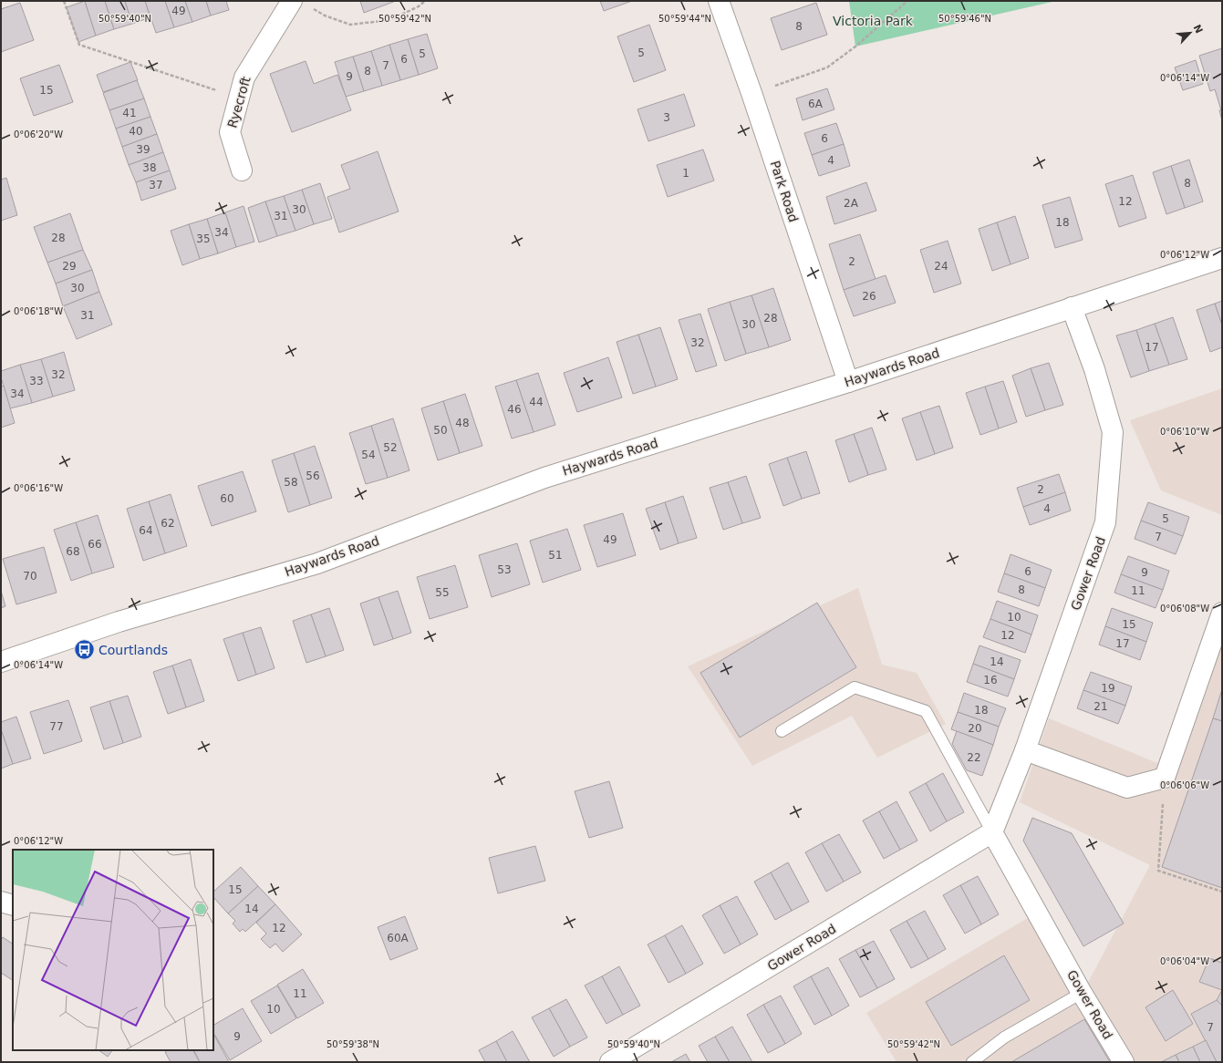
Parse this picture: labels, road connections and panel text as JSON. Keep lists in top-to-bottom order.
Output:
{
  "streets": {
    "street": [
      "Ryecroft",
      "Park Road",
      "Haywards Road",
      "Gower Road"
    ]
  },
  "crossings": [
    ["Park Road", "Haywards Road"],
    ["Haywards Road", "Gower Road"]
  ],
  "parks": ["Victoria Park"],
  "places": {
    "bus stop": ["Courtlands"]
  },
  "house_numbers": [
    "49",
    "8",
    "5",
    "5",
    "6",
    "7",
    "8",
    "9",
    "15",
    "6A",
    "41",
    "3",
    "40",
    "6",
    "39",
    "4",
    "38",
    "1",
    "8",
    "37",
    "12",
    "2A",
    "30",
    "31",
    "18",
    "34",
    "28",
    "35",
    "2",
    "29",
    "24",
    "30",
    "26",
    "31",
    "28",
    "30",
    "32",
    "17",
    "32",
    "33",
    "34",
    "44",
    "46",
    "48",
    "50",
    "52",
    "54",
    "56",
    "58",
    "2",
    "60",
    "4",
    "5",
    "62",
    "64",
    "7",
    "49",
    "66",
    "68",
    "51",
    "53",
    "6",
    "9",
    "70",
    "8",
    "11",
    "55",
    "10",
    "15",
    "12",
    "17",
    "14",
    "16",
    "19",
    "21",
    "18",
    "77",
    "20",
    "22",
    "15",
    "14",
    "12",
    "60A",
    "11",
    "10",
    "7",
    "9"
  ],
  "north": "top right",
  "coordinates": [
    "50°59'40\"N",
    "50°59'42\"N",
    "50°59'44\"N",
    "50°59'46\"N",
    "0°06'14\"W",
    "0°06'20\"W",
    "0°06'12\"W",
    "0°06'18\"W",
    "0°06'10\"W",
    "0°06'16\"W",
    "0°06'08\"W",
    "0°06'06\"W",
    "0°06'04\"W",
    "50°59'38\"N"
  ]
}
